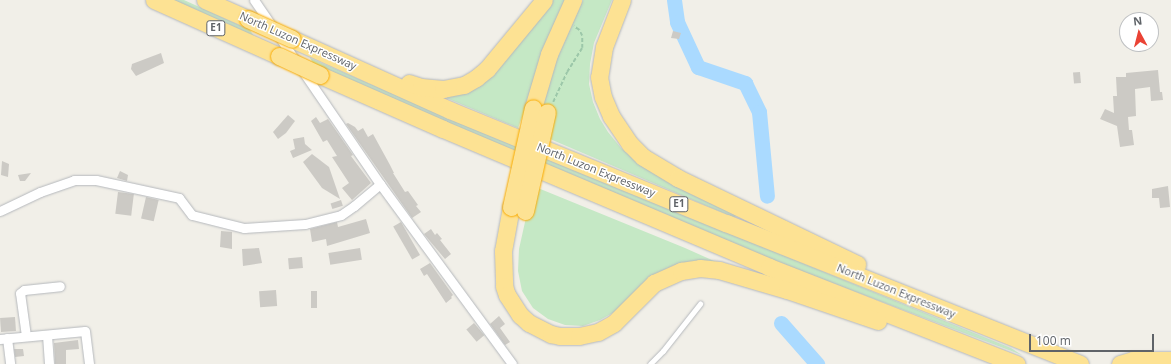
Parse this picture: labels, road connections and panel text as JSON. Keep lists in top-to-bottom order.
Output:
{
  "streets": {
    "highway": ["E1", "North Luzon Expressway"]
  },
  "scale_bar": "100 m",
  "north": "top"
}
